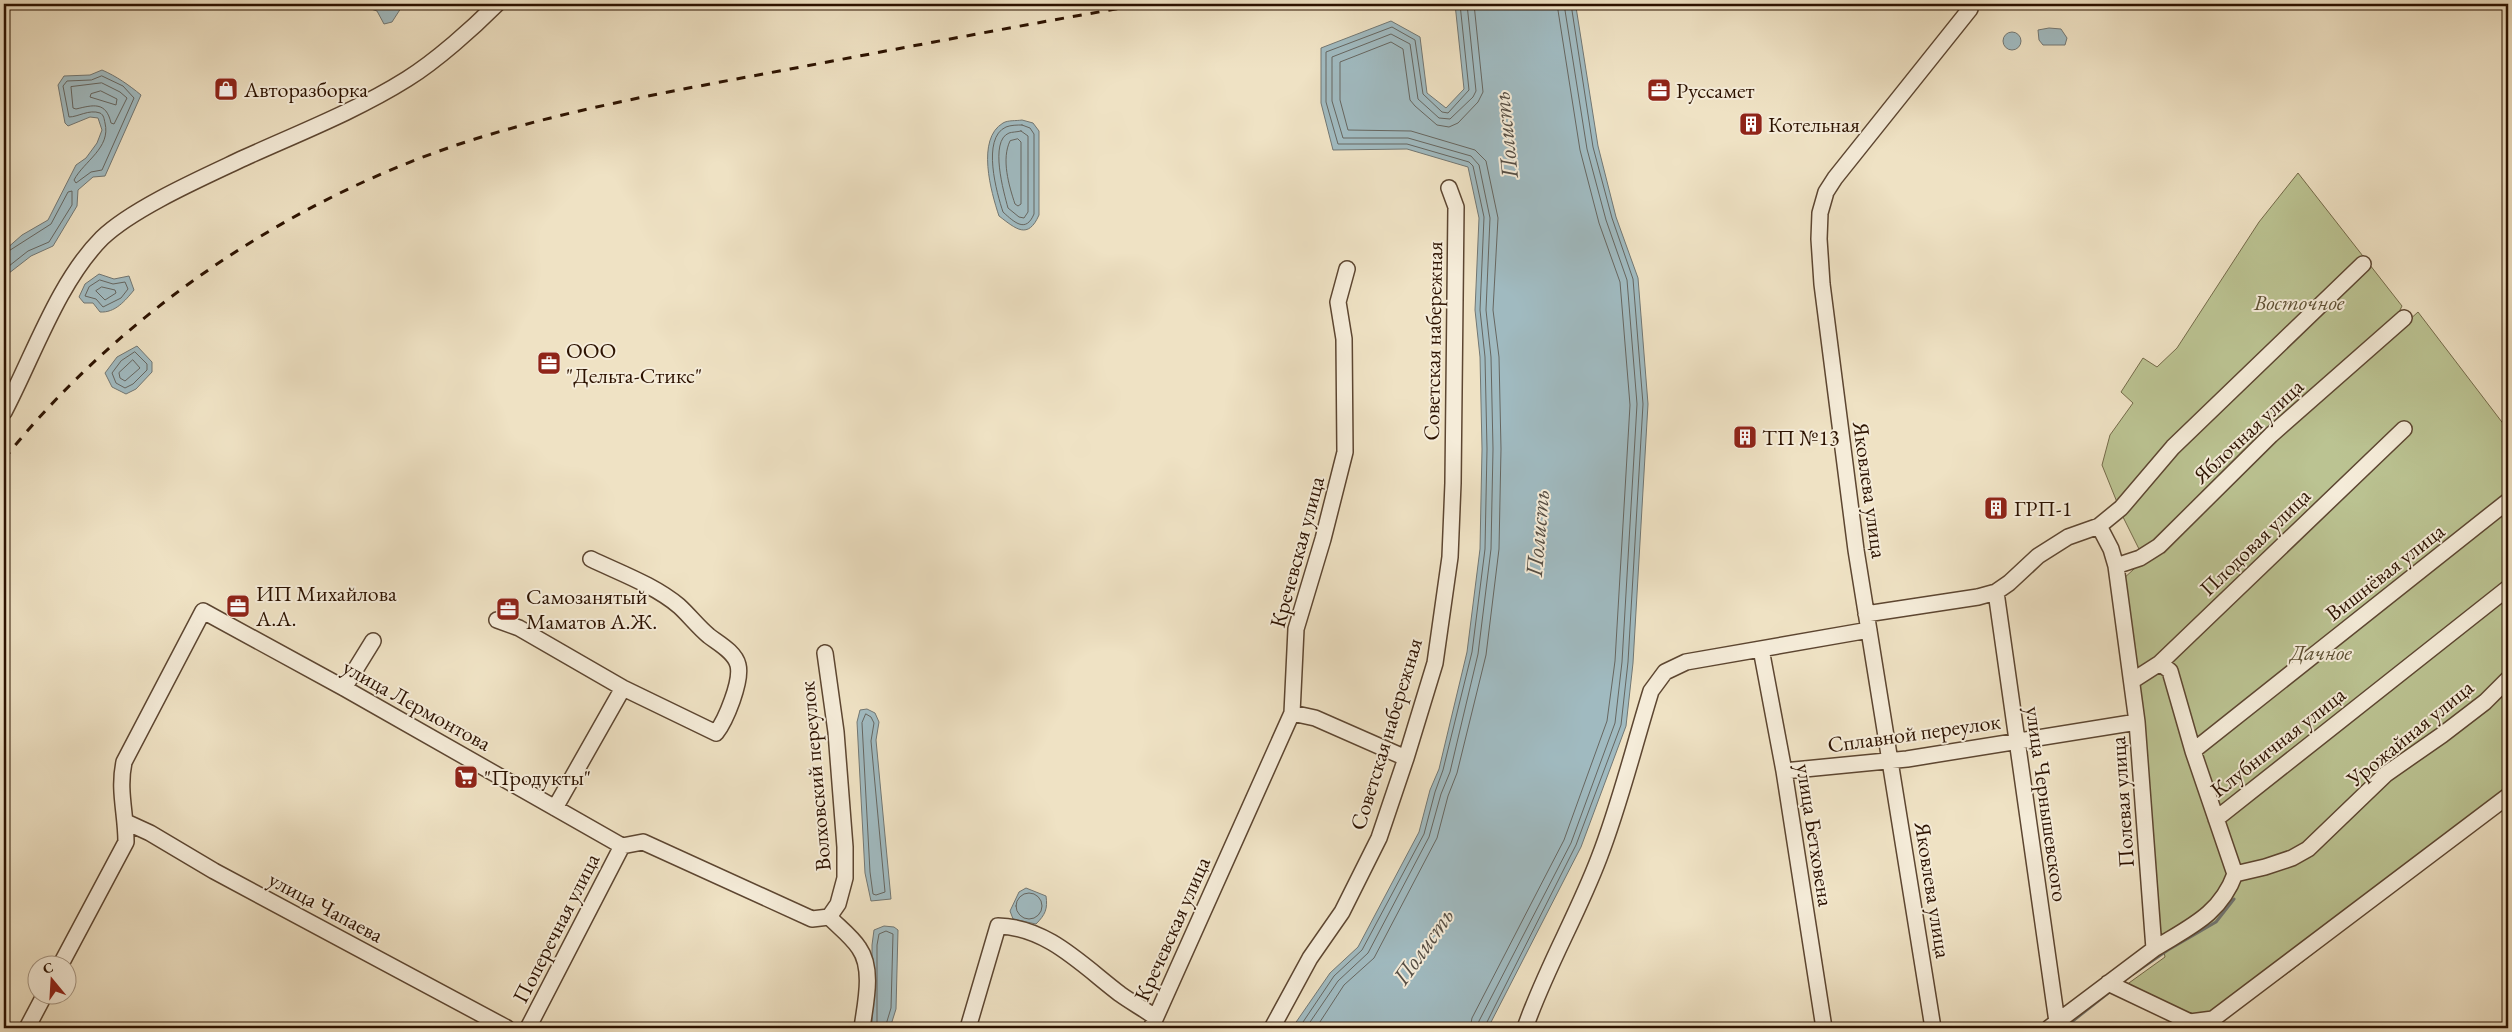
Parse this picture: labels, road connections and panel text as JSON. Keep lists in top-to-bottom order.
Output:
{
  "streets": {
    "street": [
      "Советская набережная",
      "Яблочная улица",
      "Яковлева улица",
      "Плодовая улица",
      "Кречевская улица",
      "Вишнёвая улица",
      "улица Лермонтова",
      "Сплавной переулок",
      "Урожайная улица",
      "Клубничная улица",
      "Волховский переулок",
      "Полевая улица",
      "улица Чернышевского",
      "улица Бетховена",
      "улица Чапаева",
      "Поперечная улица"
    ]
  },
  "crossings": [
    ["Яблочная улица", "Полевая улица"],
    ["Яковлева улица", "Сплавной переулок"],
    ["Плодовая улица", "Полевая улица"],
    ["улица Лермонтова", "улица Чапаева"],
    ["улица Лермонтова", "Поперечная улица"],
    ["Сплавной переулок", "Полевая улица"],
    ["Сплавной переулок", "улица Чернышевского"],
    ["Сплавной переулок", "улица Бетховена"]
  ],
  "water": ["Полисть"],
  "parks": ["Восточное", "Дачное"],
  "places": {
    "shop": ["Авторазборка"],
    "office": [
      "Руссамет",
      "ООО \"Дельта-Стикс\"",
      "ИП Михайлова А.А.",
      "Самозанятый Маматов А.Ж."
    ],
    "building": ["Котельная", "ТП №13", "ГРП-1"],
    "supermarket": ["\"Продукты\""]
  },
  "north": "top"
}
